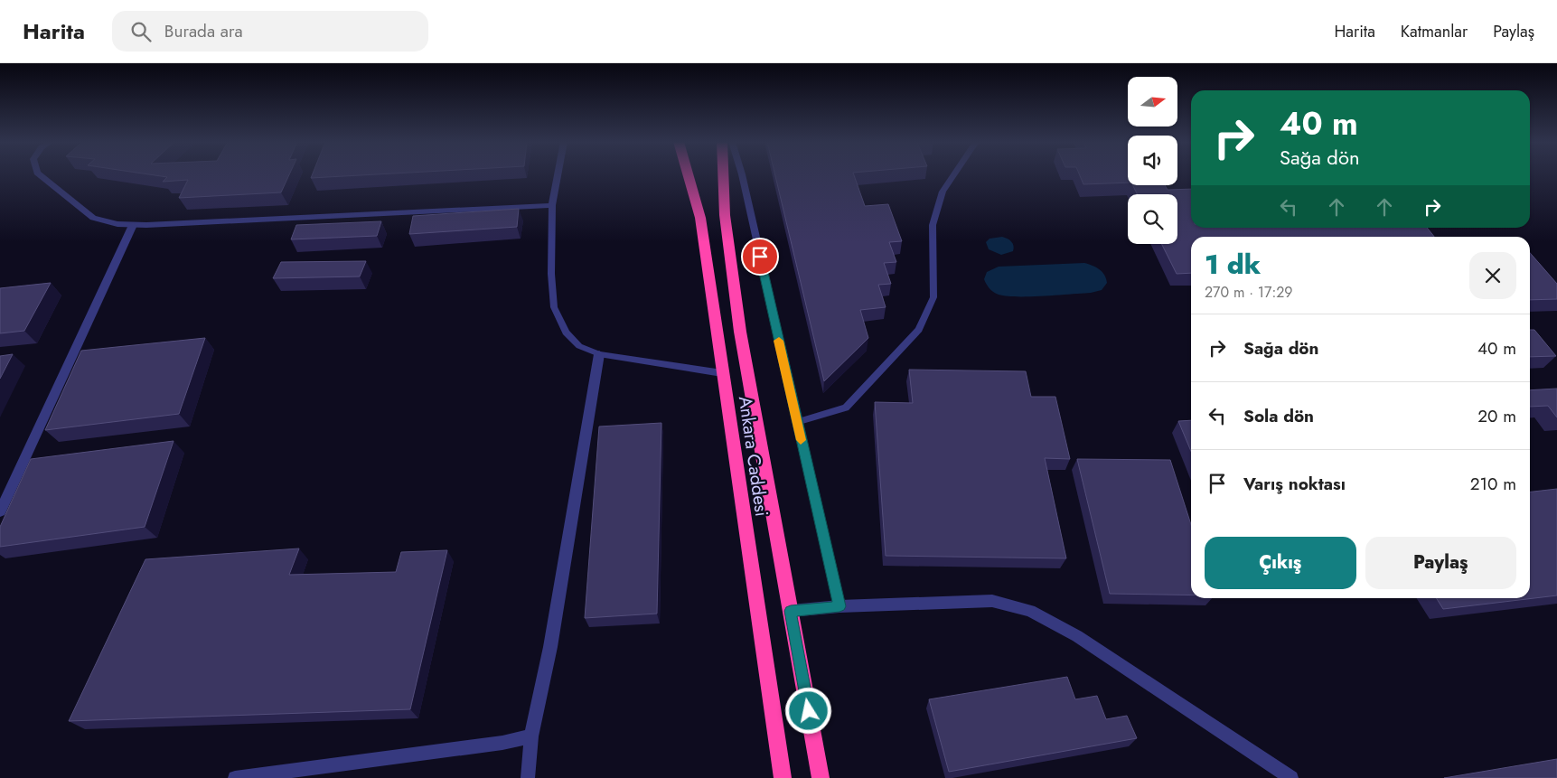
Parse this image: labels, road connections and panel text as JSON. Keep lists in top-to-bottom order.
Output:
{
  "streets": {
    "highway": ["Ankara Caddesi"]
  },
  "north": "right",
  "page": {
    "header": "Harita",
    "search": "Burada ara",
    "nav": ["Harita", "Katmanlar", "Paylaş"],
    "turn": ["40 m", "Sağa dön"],
    "heading": ["1 dk", "270 m · 17:29"],
    "list": [
      {
        "name": "Sağa dön",
        "value": "40 m"
      },
      {
        "name": "Sola dön",
        "value": "20 m"
      },
      {
        "name": "Varış noktası",
        "value": "210 m"
      }
    ],
    "buttons": ["Çıkış", "Paylaş"]
  }
}
